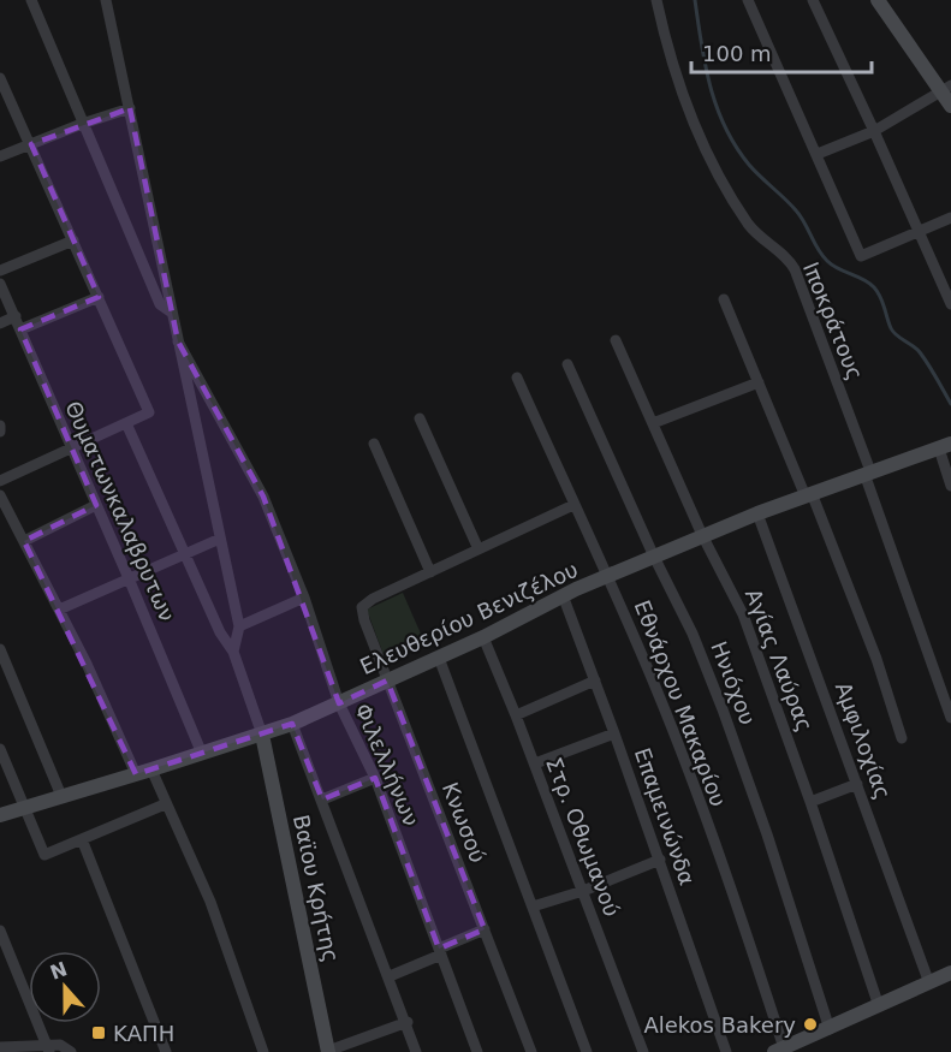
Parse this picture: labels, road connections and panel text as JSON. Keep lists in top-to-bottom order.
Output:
{
  "streets": {
    "street": [
      "Ιποκράτους",
      "Θυματωνκαλαβρυτων",
      "Ελευθερίου Βενιζέλου",
      "Αγίας Λαύρας",
      "Ηνιόχου",
      "Εθνάρχου Μακαρίου",
      "Αμφιλοχίας",
      "Φιλελλήνων",
      "Επαμεινώνδα",
      "Κνωσού",
      "Στρ. Οθωμανού",
      "Βαϊου Κρήτης"
    ]
  },
  "crossings": [
    ["Ιποκράτους", "Ελευθερίου Βενιζέλου"],
    ["Θυματωνκαλαβρυτων", "Ελευθερίου Βενιζέλου"],
    ["Ελευθερίου Βενιζέλου", "Αγίας Λαύρας"],
    ["Ελευθερίου Βενιζέλου", "Ηνιόχου"],
    ["Ελευθερίου Βενιζέλου", "Εθνάρχου Μακαρίου"],
    ["Ελευθερίου Βενιζέλου", "Αμφιλοχίας"],
    ["Ελευθερίου Βενιζέλου", "Φιλελλήνων"],
    ["Ελευθερίου Βενιζέλου", "Επαμεινώνδα"],
    ["Ελευθερίου Βενιζέλου", "Κνωσού"],
    ["Ελευθερίου Βενιζέλου", "Στρ. Οθωμανού"],
    ["Ελευθερίου Βενιζέλου", "Βαϊου Κρήτης"]
  ],
  "places": {
    "other": ["Alekos Bakery"],
    "transit": ["ΚΑΠΗ"]
  },
  "scale_bar": "100 m",
  "north": "top"
}
